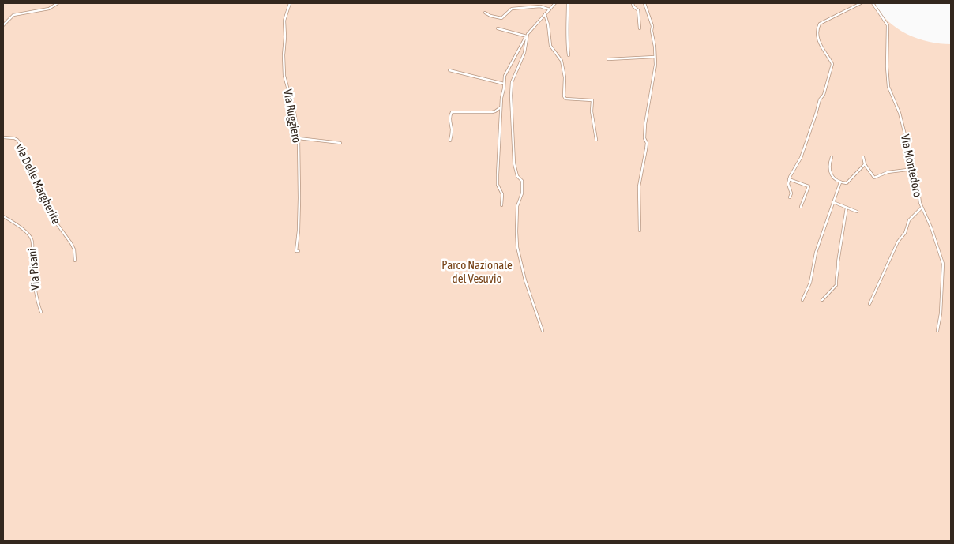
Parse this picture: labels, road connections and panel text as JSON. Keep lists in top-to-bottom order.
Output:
{
  "streets": {
    "street": [
      "Via Ruggiero",
      "Via Montedoro",
      "via Delle Margherite",
      "Via Pisani"
    ]
  },
  "parks": ["Parco Nazionale del Vesuvio"]
}
